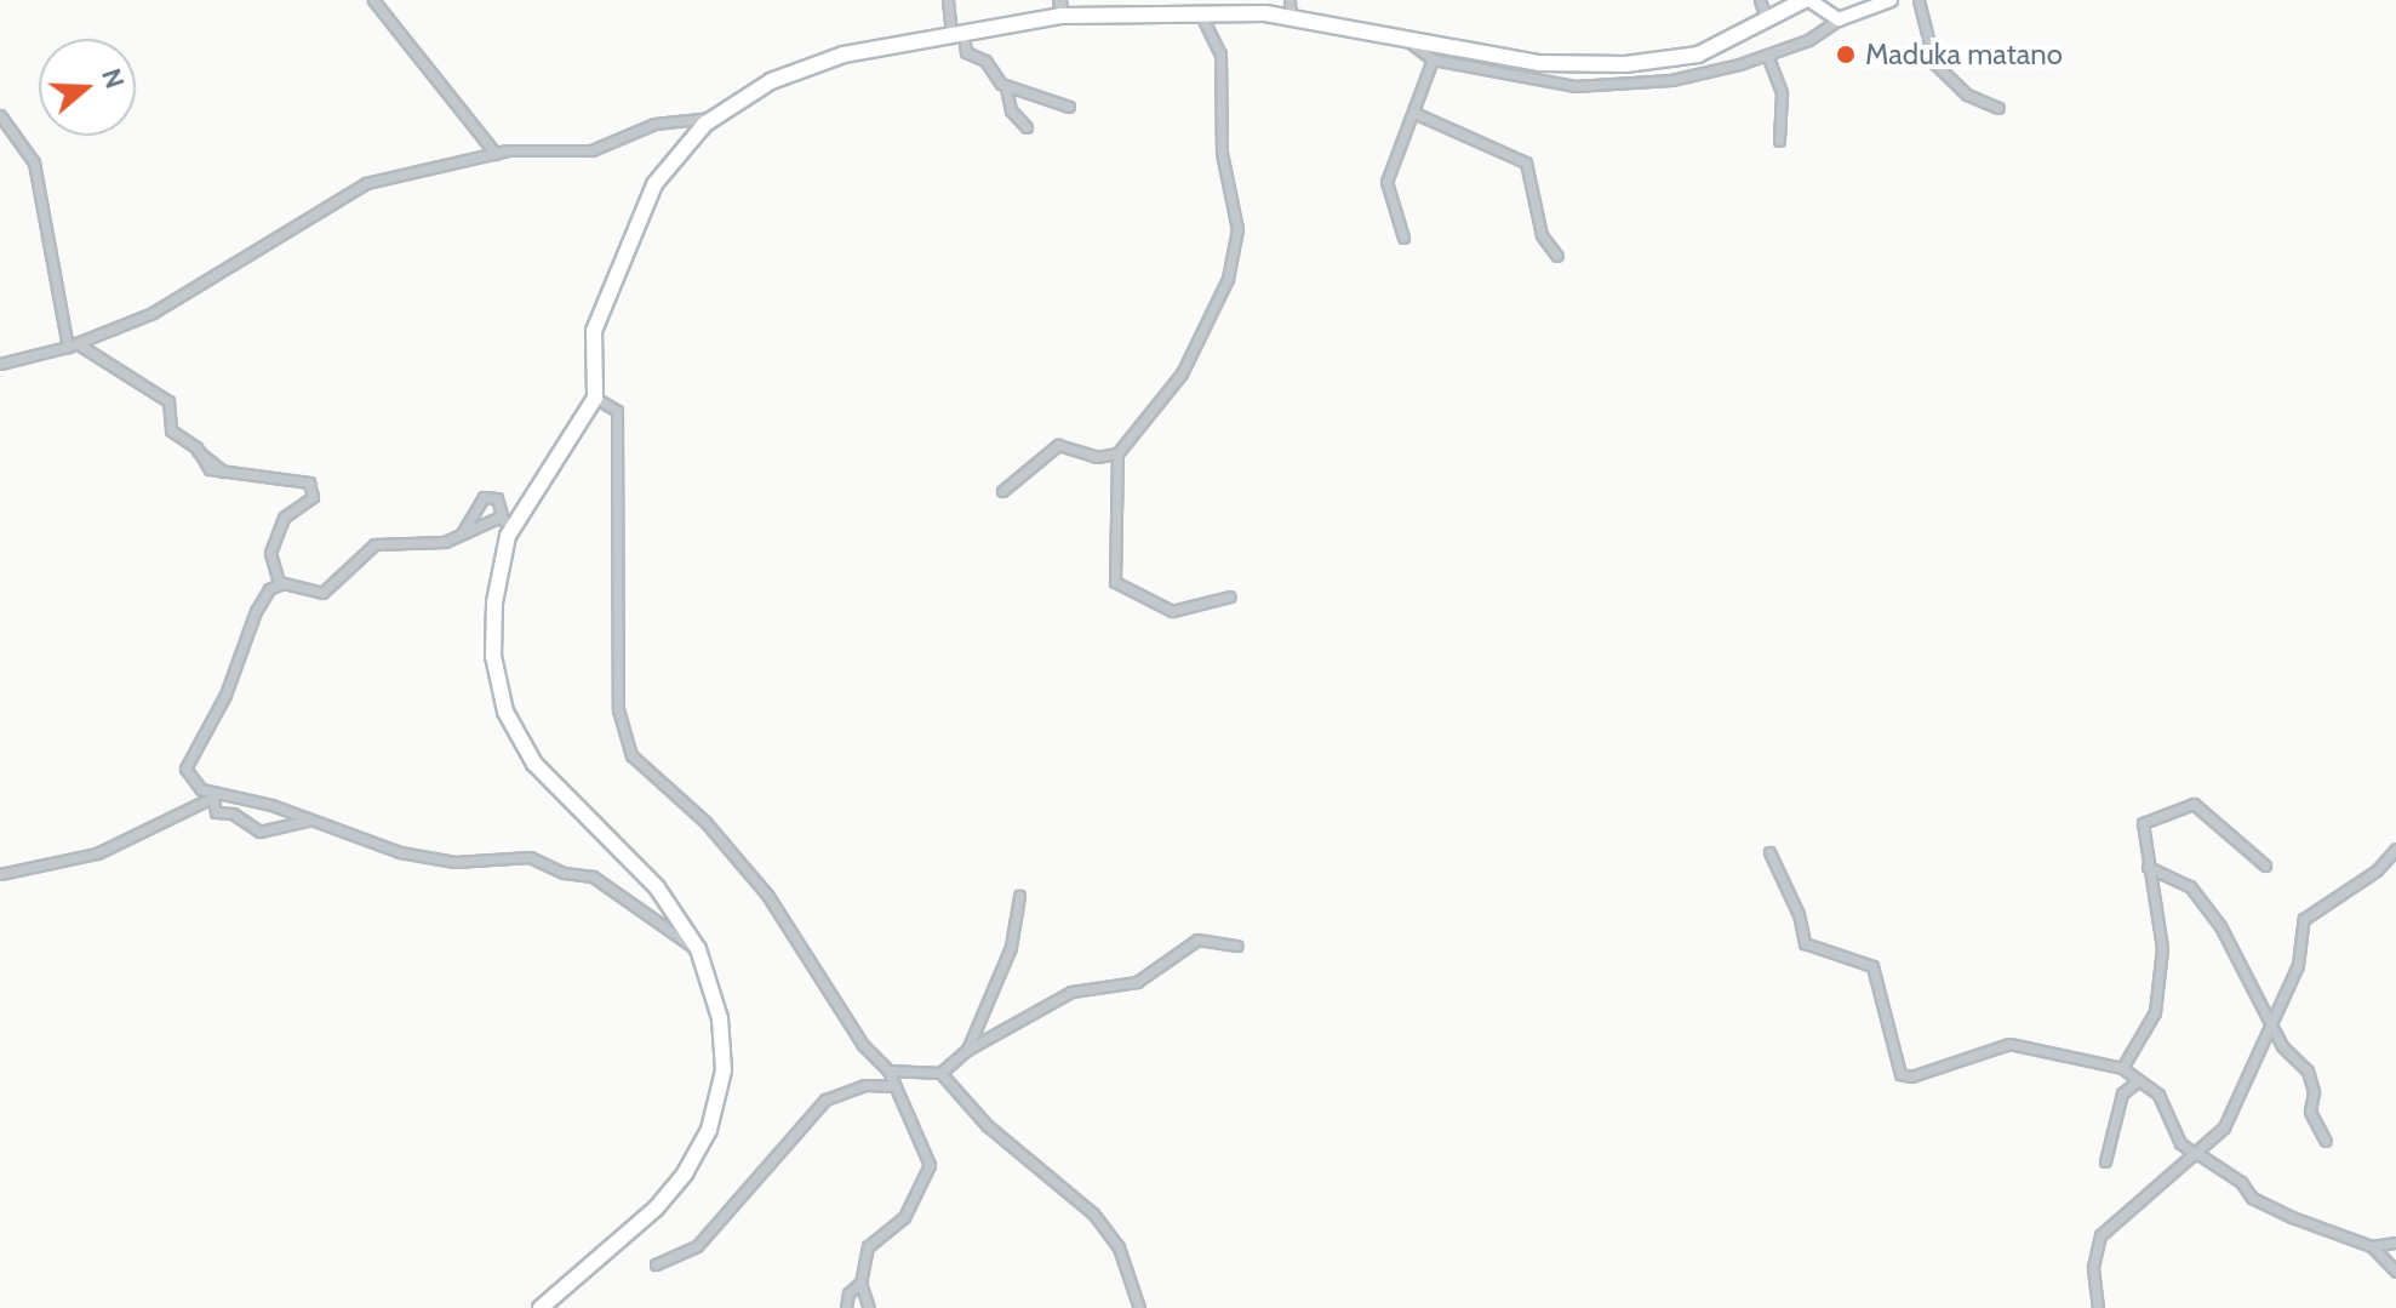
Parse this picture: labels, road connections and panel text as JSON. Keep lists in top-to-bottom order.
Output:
{
  "places": ["Maduka matano"],
  "north": "right"
}
